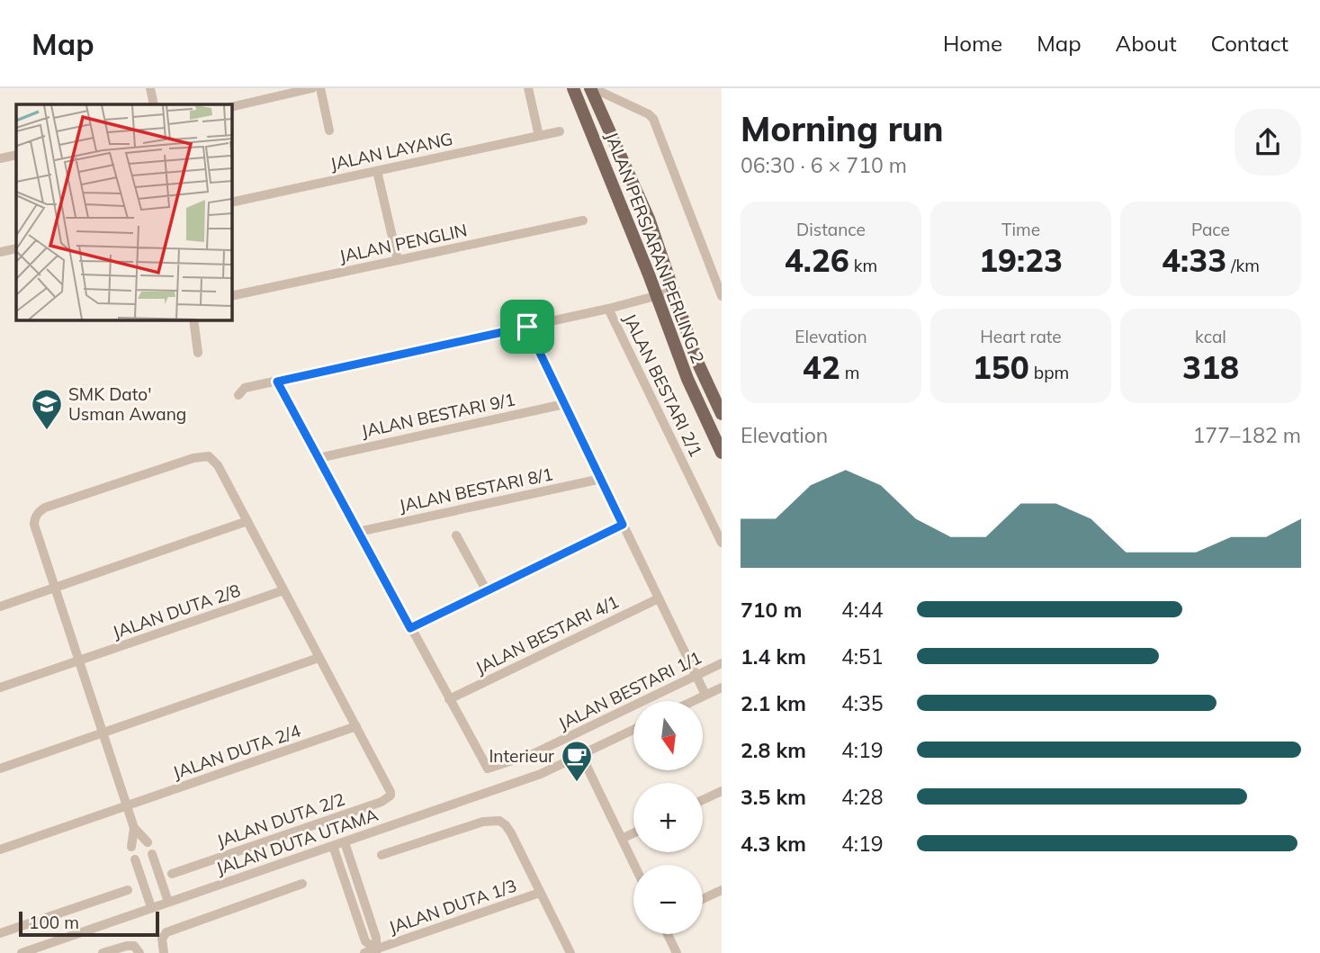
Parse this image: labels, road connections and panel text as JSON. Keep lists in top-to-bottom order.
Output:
{
  "streets": {
    "main road": ["JALAN PERSIARAN PERLING 2"],
    "street": [
      "JALAN LAYANG",
      "JALAN PENGLIN",
      "JALAN BESTARI 2/1",
      "JALAN BESTARI 9/1",
      "JALAN BESTARI 8/1",
      "JALAN DUTA 2/8",
      "JALAN BESTARI 4/1",
      "JALAN BESTARI 1/1",
      "JALAN DUTA 2/4",
      "JALAN DUTA 2/2",
      "JALAN DUTA UTAMA",
      "JALAN DUTA 1/3"
    ]
  },
  "crossings": [
    ["JALAN BESTARI 4/1", "JALAN BESTARI 1/1"],
    ["JALAN DUTA 2/4", "JALAN DUTA 2/2"]
  ],
  "places": {
    "school or university": ["SMK Dato' Usman Awang"],
    "cafe": ["Interieur"]
  },
  "scale_bar": "100 m",
  "north": "bottom",
  "page": {
    "header": "Map",
    "nav": [
      "Home",
      "Map",
      "About",
      "Contact"
    ],
    "heading": ["Morning run", "06:30 · 6 × 710 m"],
    "stats": [
      ["Distance", "4.26 km"],
      ["Time", "19:23"],
      ["Pace", "4:33 /km"],
      ["Elevation", "42 m"],
      ["Heart rate", "150 bpm"],
      ["kcal", "318"]
    ],
    "chart": ["Elevation", "177–182 m"],
    "list": [
      {
        "name": "710 m",
        "note": "4:44"
      },
      {
        "name": "1.4 km",
        "note": "4:51"
      },
      {
        "name": "2.1 km",
        "note": "4:35"
      },
      {
        "name": "2.8 km",
        "note": "4:19"
      },
      {
        "name": "3.5 km",
        "note": "4:28"
      },
      {
        "name": "4.3 km",
        "note": "4:19"
      }
    ],
    "map_buttons": ["+", "−"],
    "scale": "100 m"
  }
}
